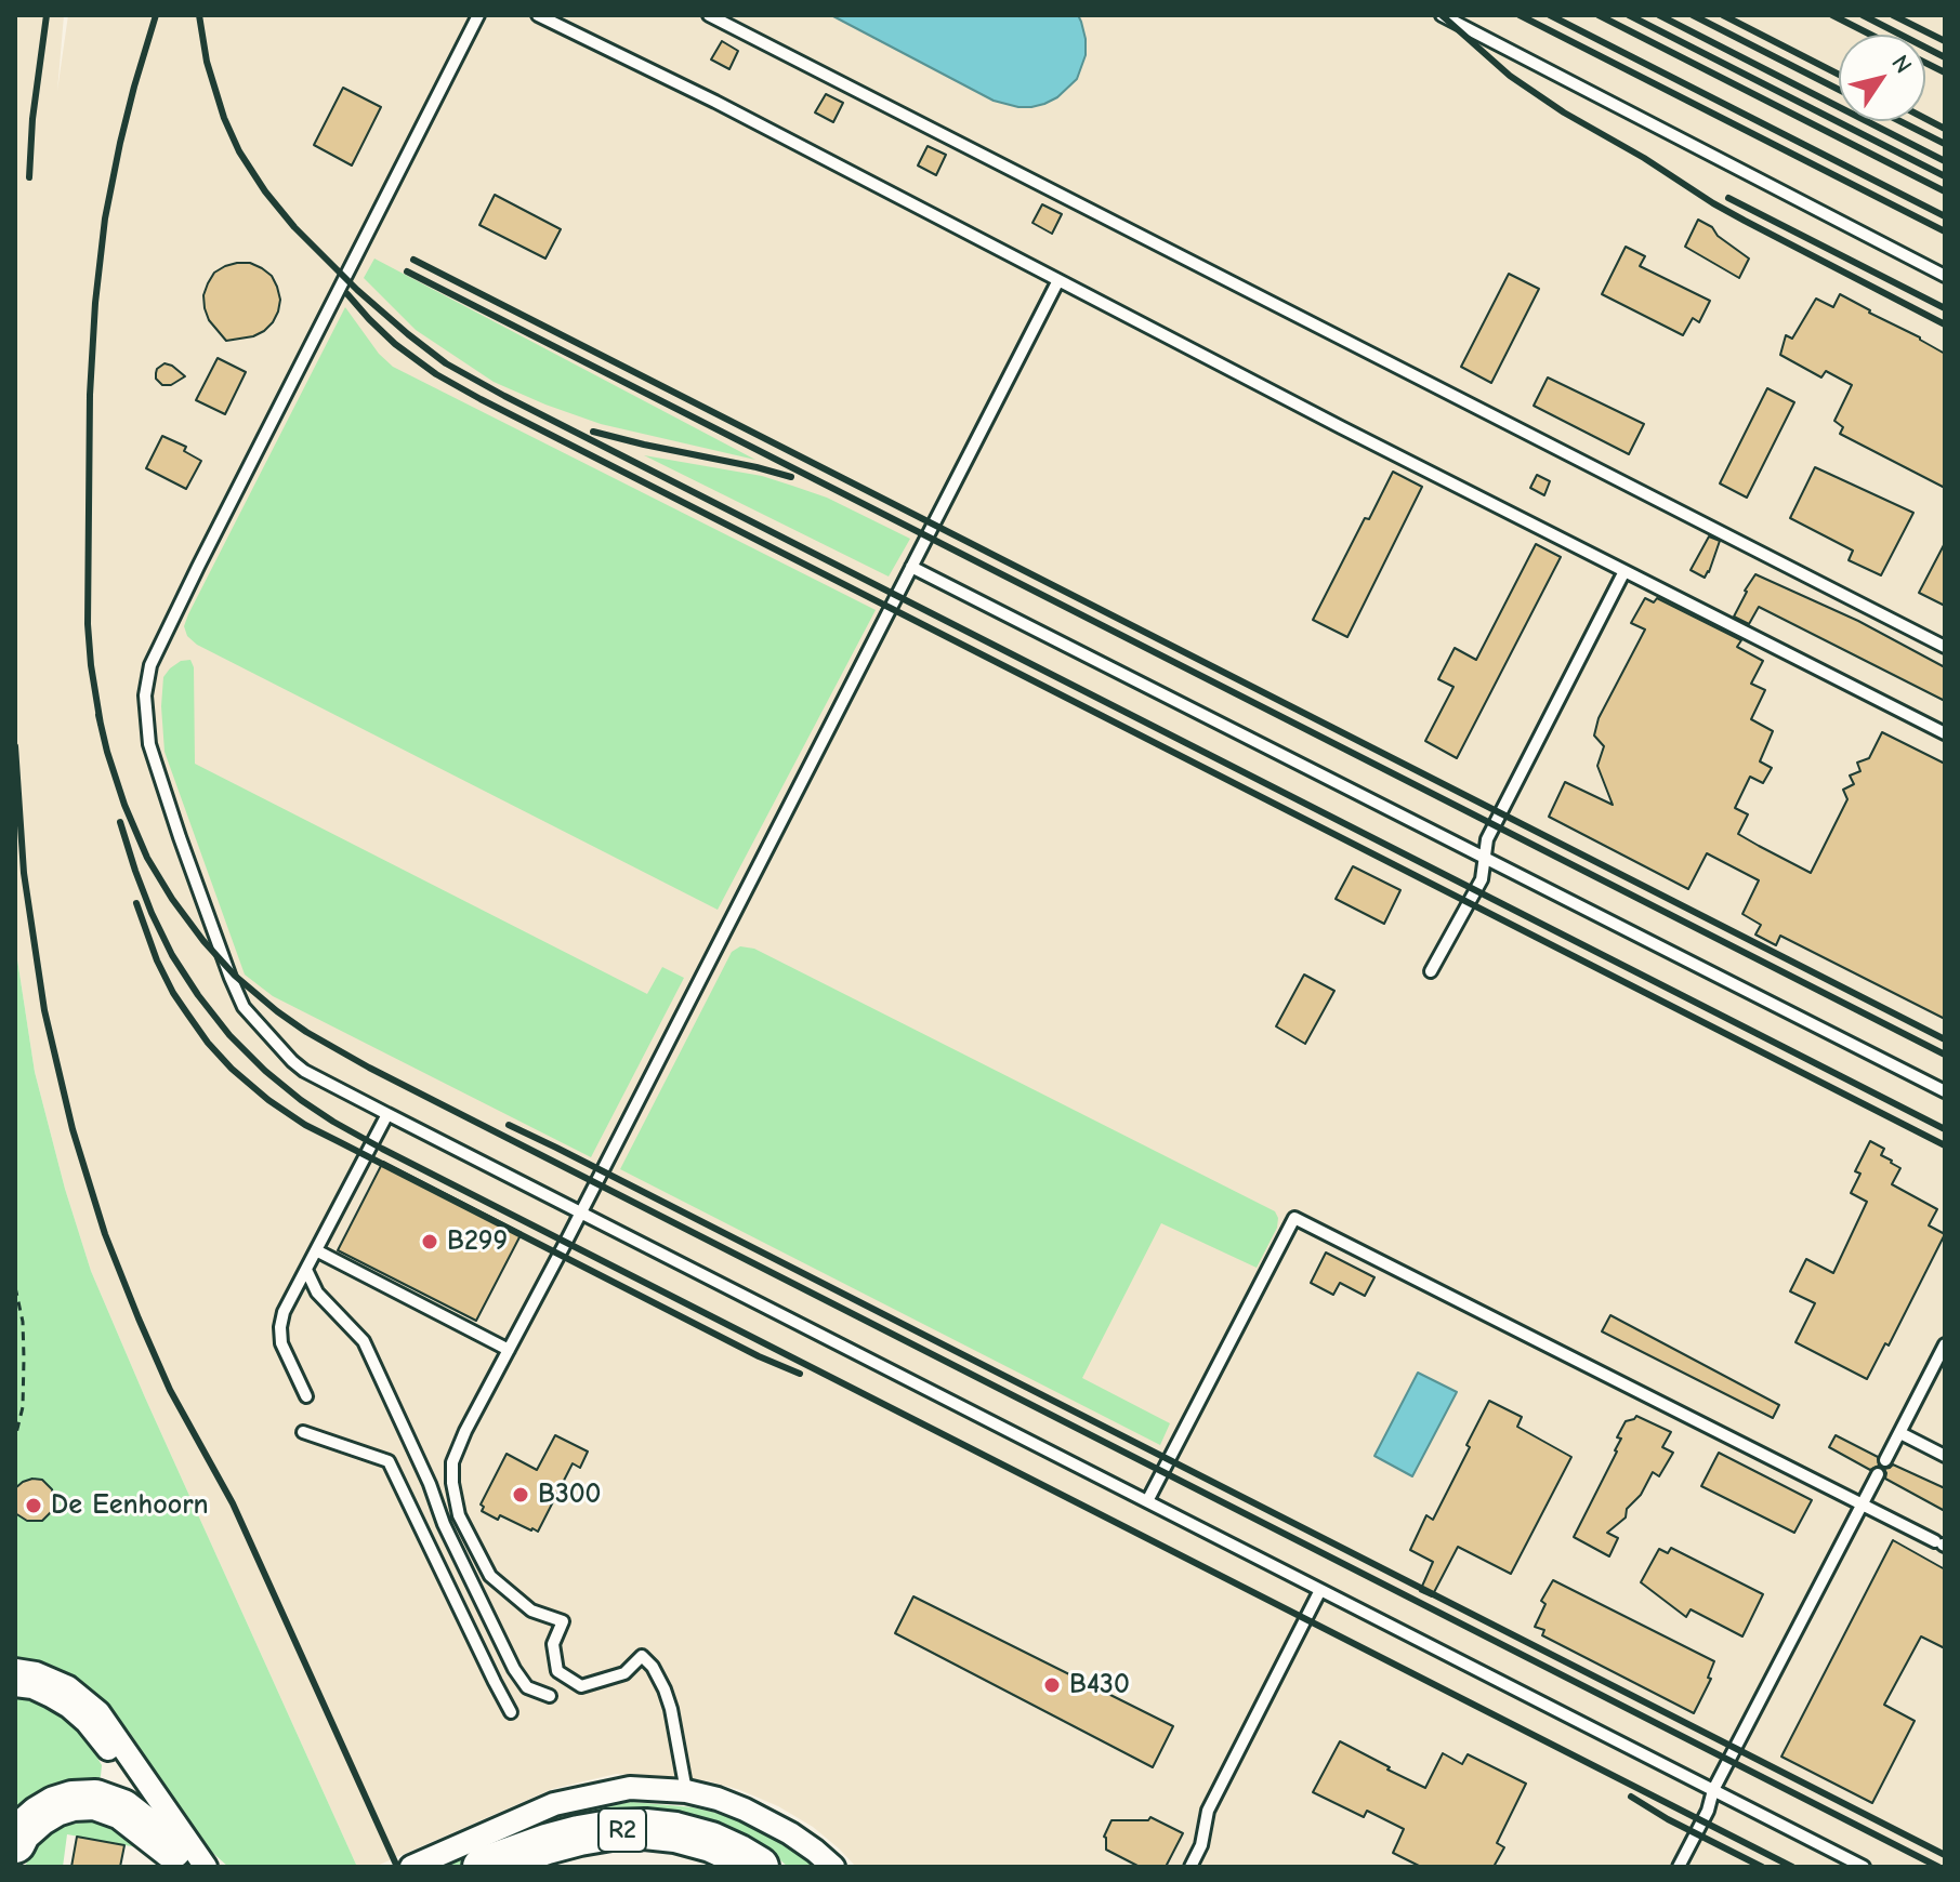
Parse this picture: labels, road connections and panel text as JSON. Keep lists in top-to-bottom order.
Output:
{
  "streets": {
    "highway": ["R2"]
  },
  "places": [
    "B299",
    "B300",
    "De Eenhoorn",
    "B430"
  ],
  "north": "top right"
}
